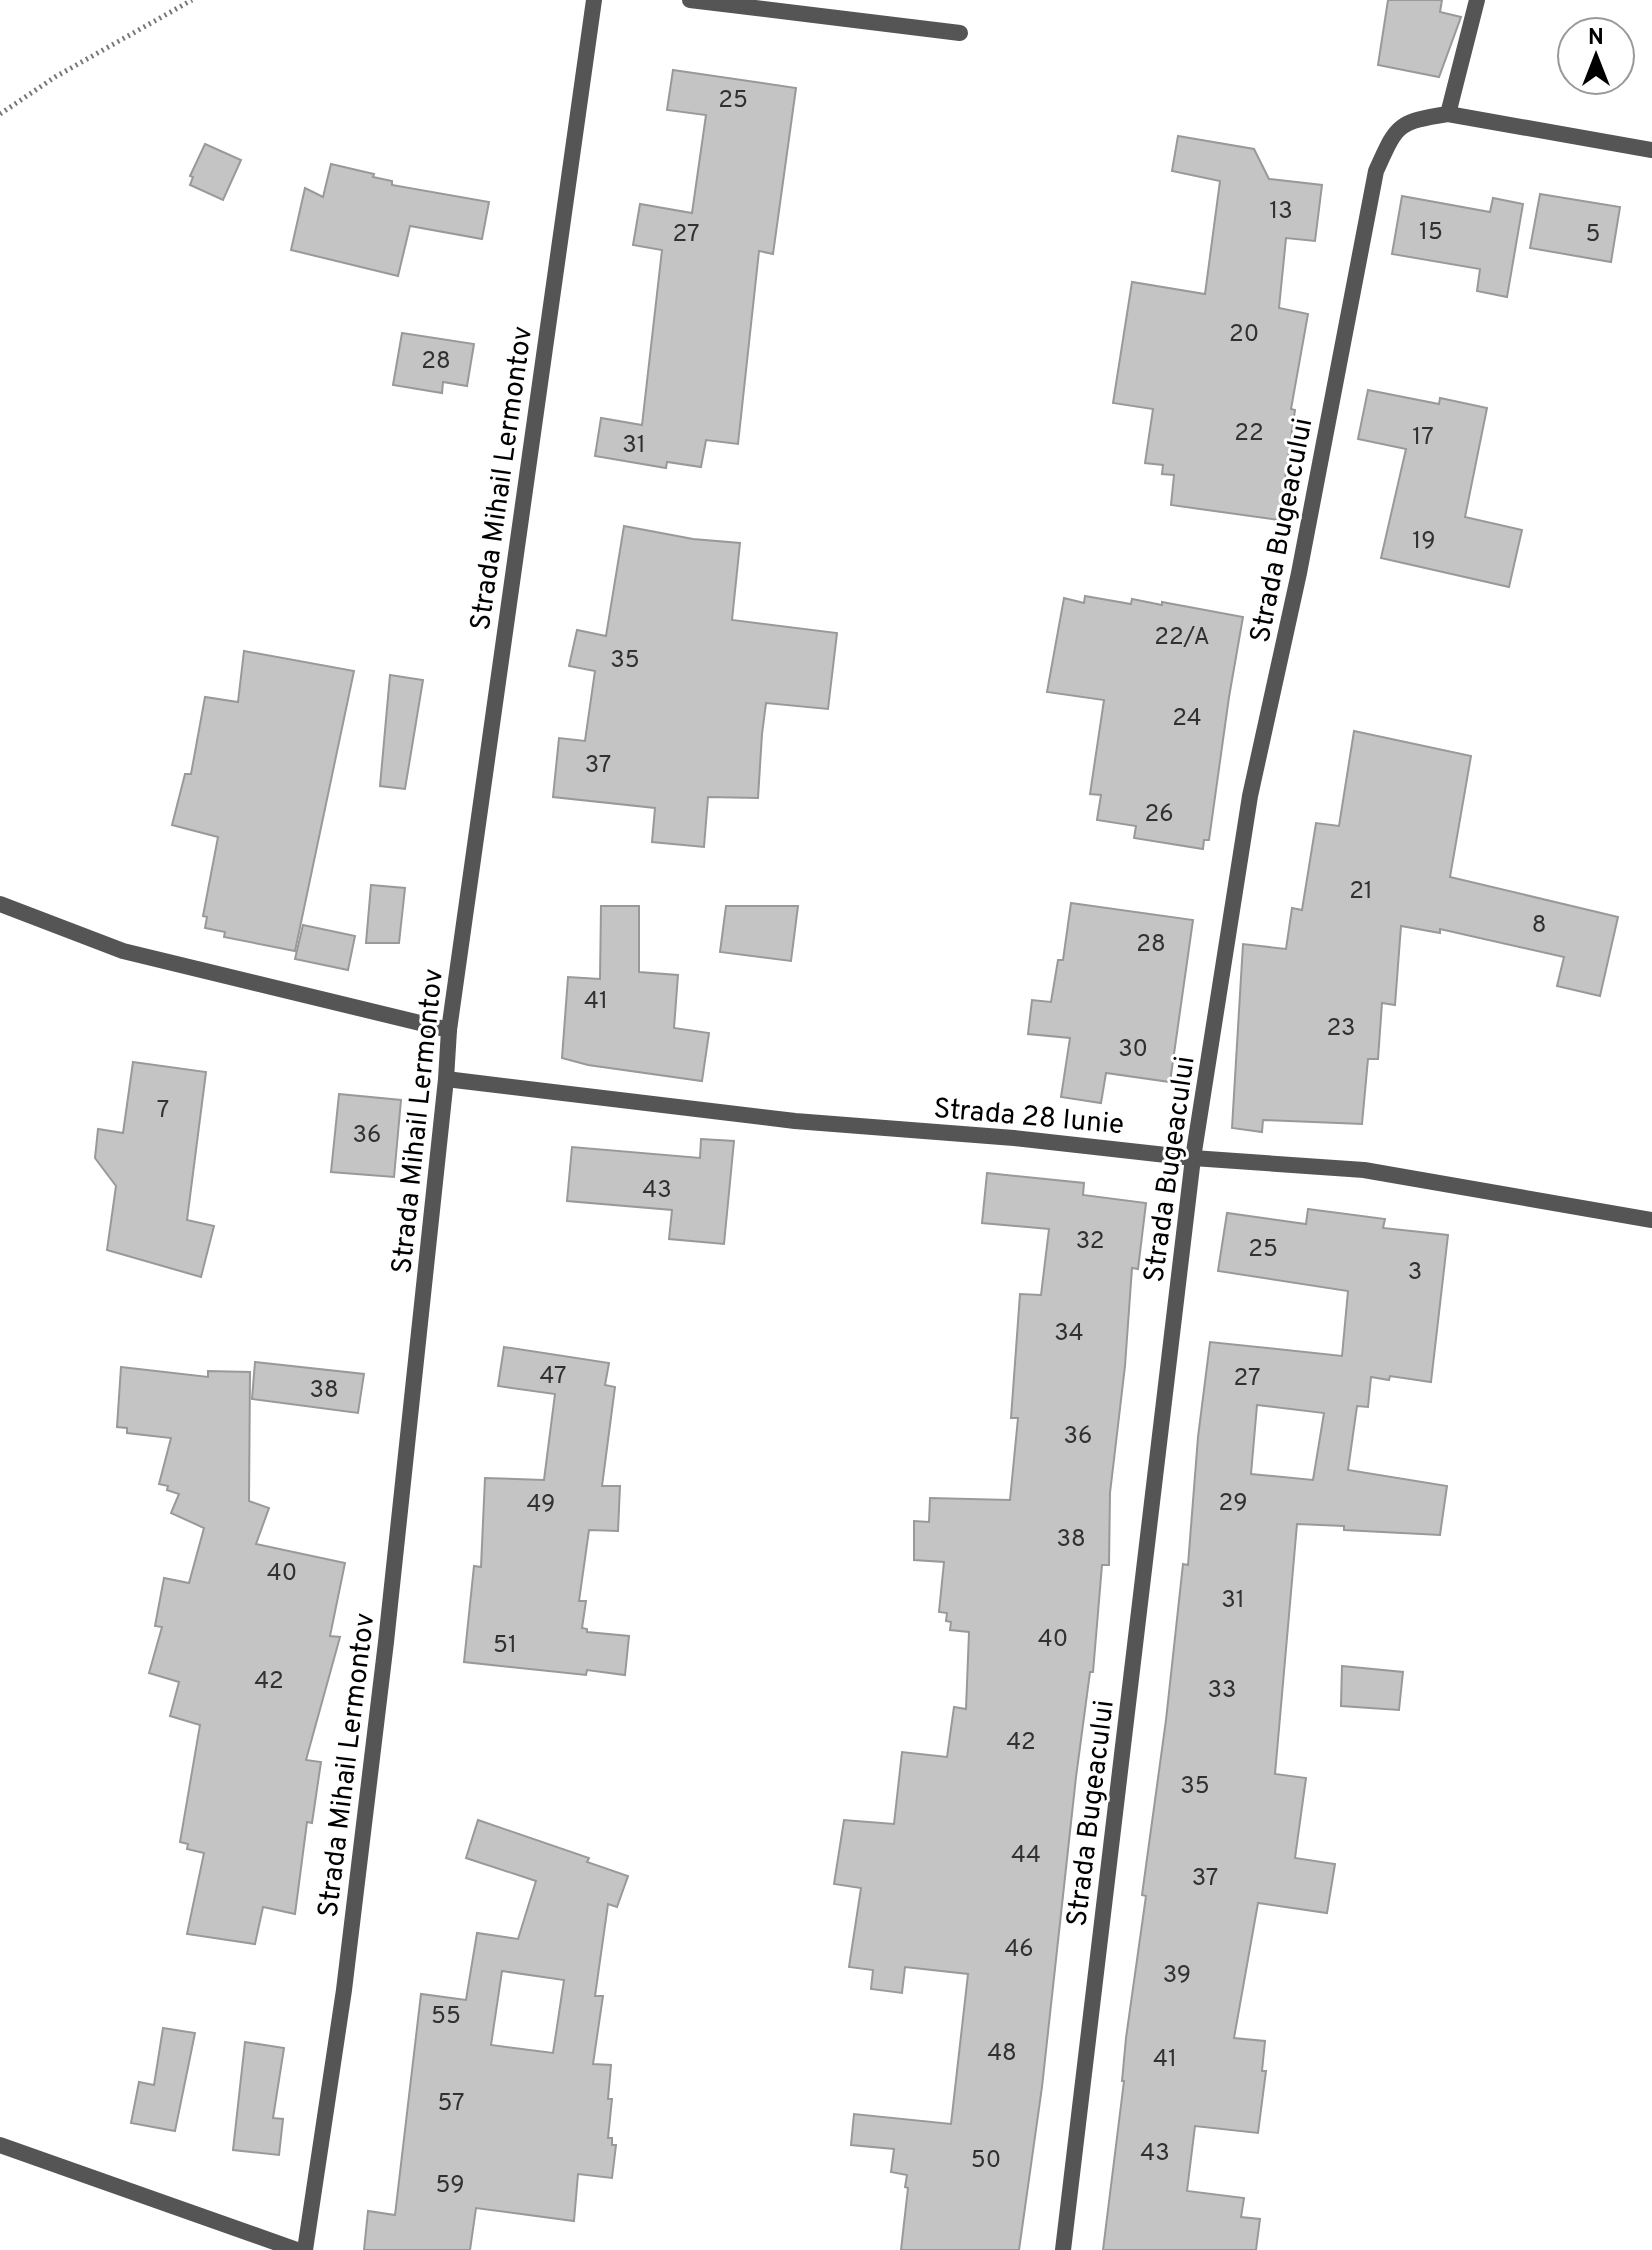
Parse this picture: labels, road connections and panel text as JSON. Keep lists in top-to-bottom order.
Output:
{
  "streets": {
    "street": ["Strada Mihail Lermontov", "Strada Bugeacului", "Strada 28 Iunie"]
  },
  "crossings": [
    ["Strada Mihail Lermontov", "Strada 28 Iunie"],
    ["Strada Bugeacului", "Strada 28 Iunie"]
  ],
  "house_numbers": [
    "25",
    "13",
    "15",
    "27",
    "5",
    "20",
    "28",
    "22",
    "17",
    "31",
    "19",
    "22/A",
    "35",
    "24",
    "37",
    "26",
    "21",
    "8",
    "28",
    "41",
    "23",
    "30",
    "7",
    "36",
    "43",
    "32",
    "25",
    "3",
    "34",
    "47",
    "27",
    "38",
    "36",
    "29",
    "49",
    "38",
    "40",
    "31",
    "40",
    "51",
    "42",
    "33",
    "42",
    "35",
    "44",
    "37",
    "46",
    "39",
    "55",
    "48",
    "41",
    "57",
    "43",
    "50",
    "59"
  ],
  "north": "top"
}
